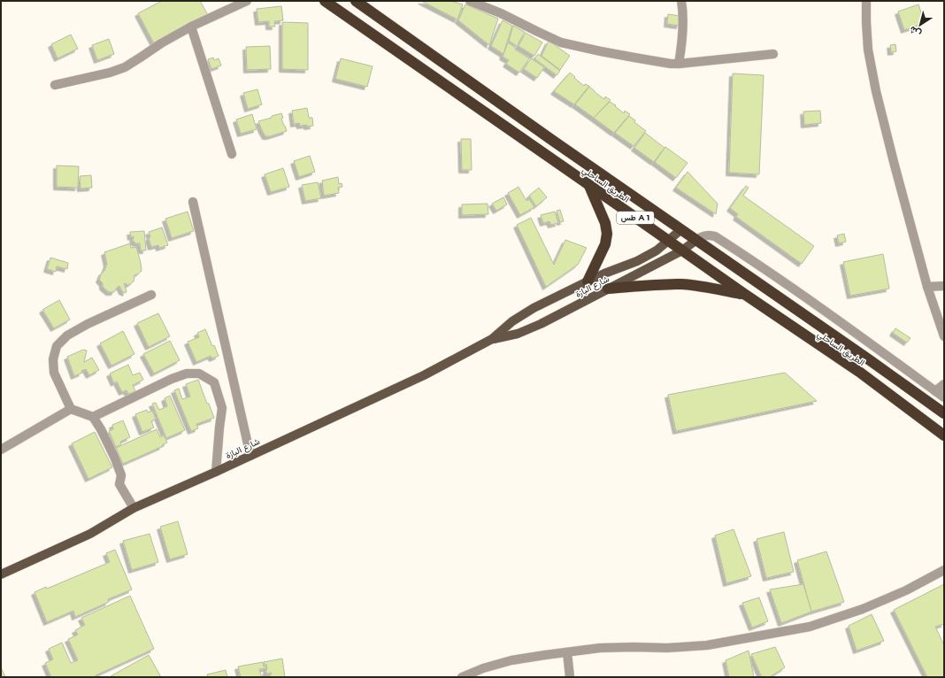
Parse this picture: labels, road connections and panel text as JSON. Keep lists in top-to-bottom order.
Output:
{
  "streets": {
    "highway": ["الطريق الساحلي", "طس A 1"],
    "main road": ["شارع البازة"]
  },
  "crossings": [
    ["الطريق الساحلي", "شارع البازة"]
  ],
  "north": "bottom left"
}
